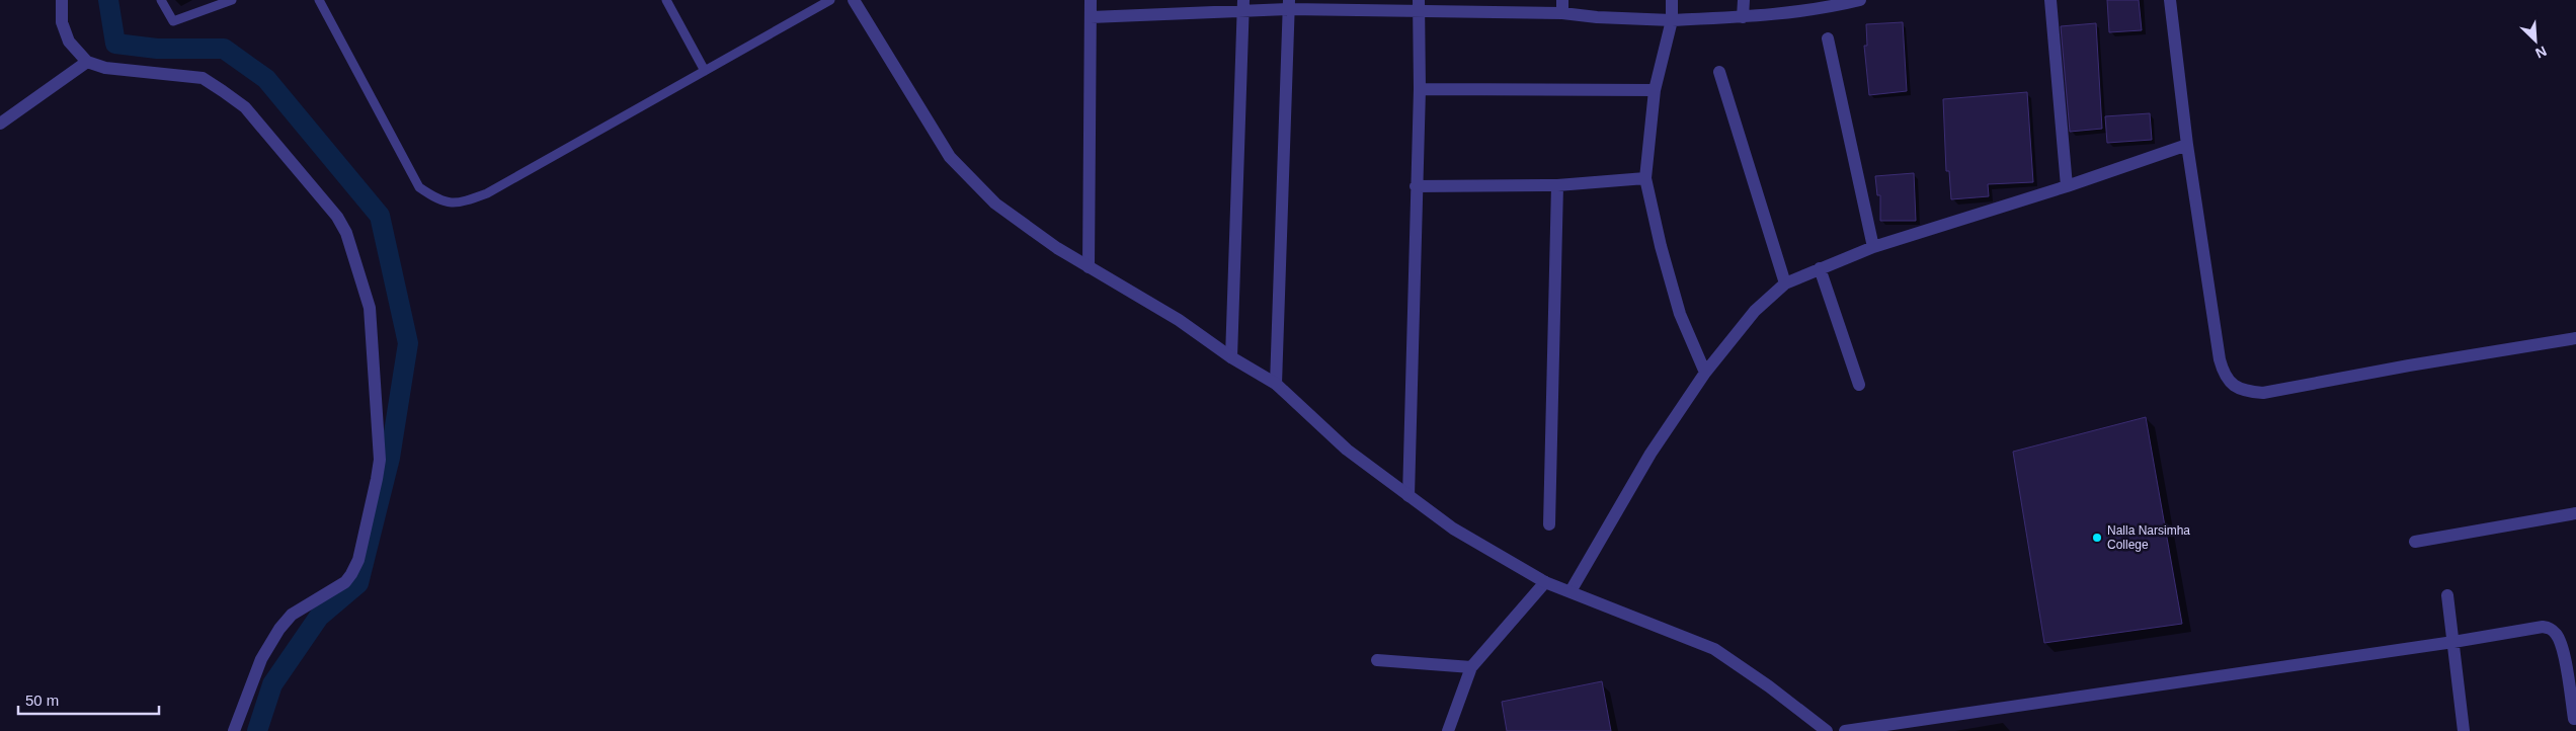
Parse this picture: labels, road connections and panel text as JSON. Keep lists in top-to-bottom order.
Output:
{
  "places": ["Nalla Narsimha College"],
  "scale_bar": "50 m",
  "north": "bottom right"
}
